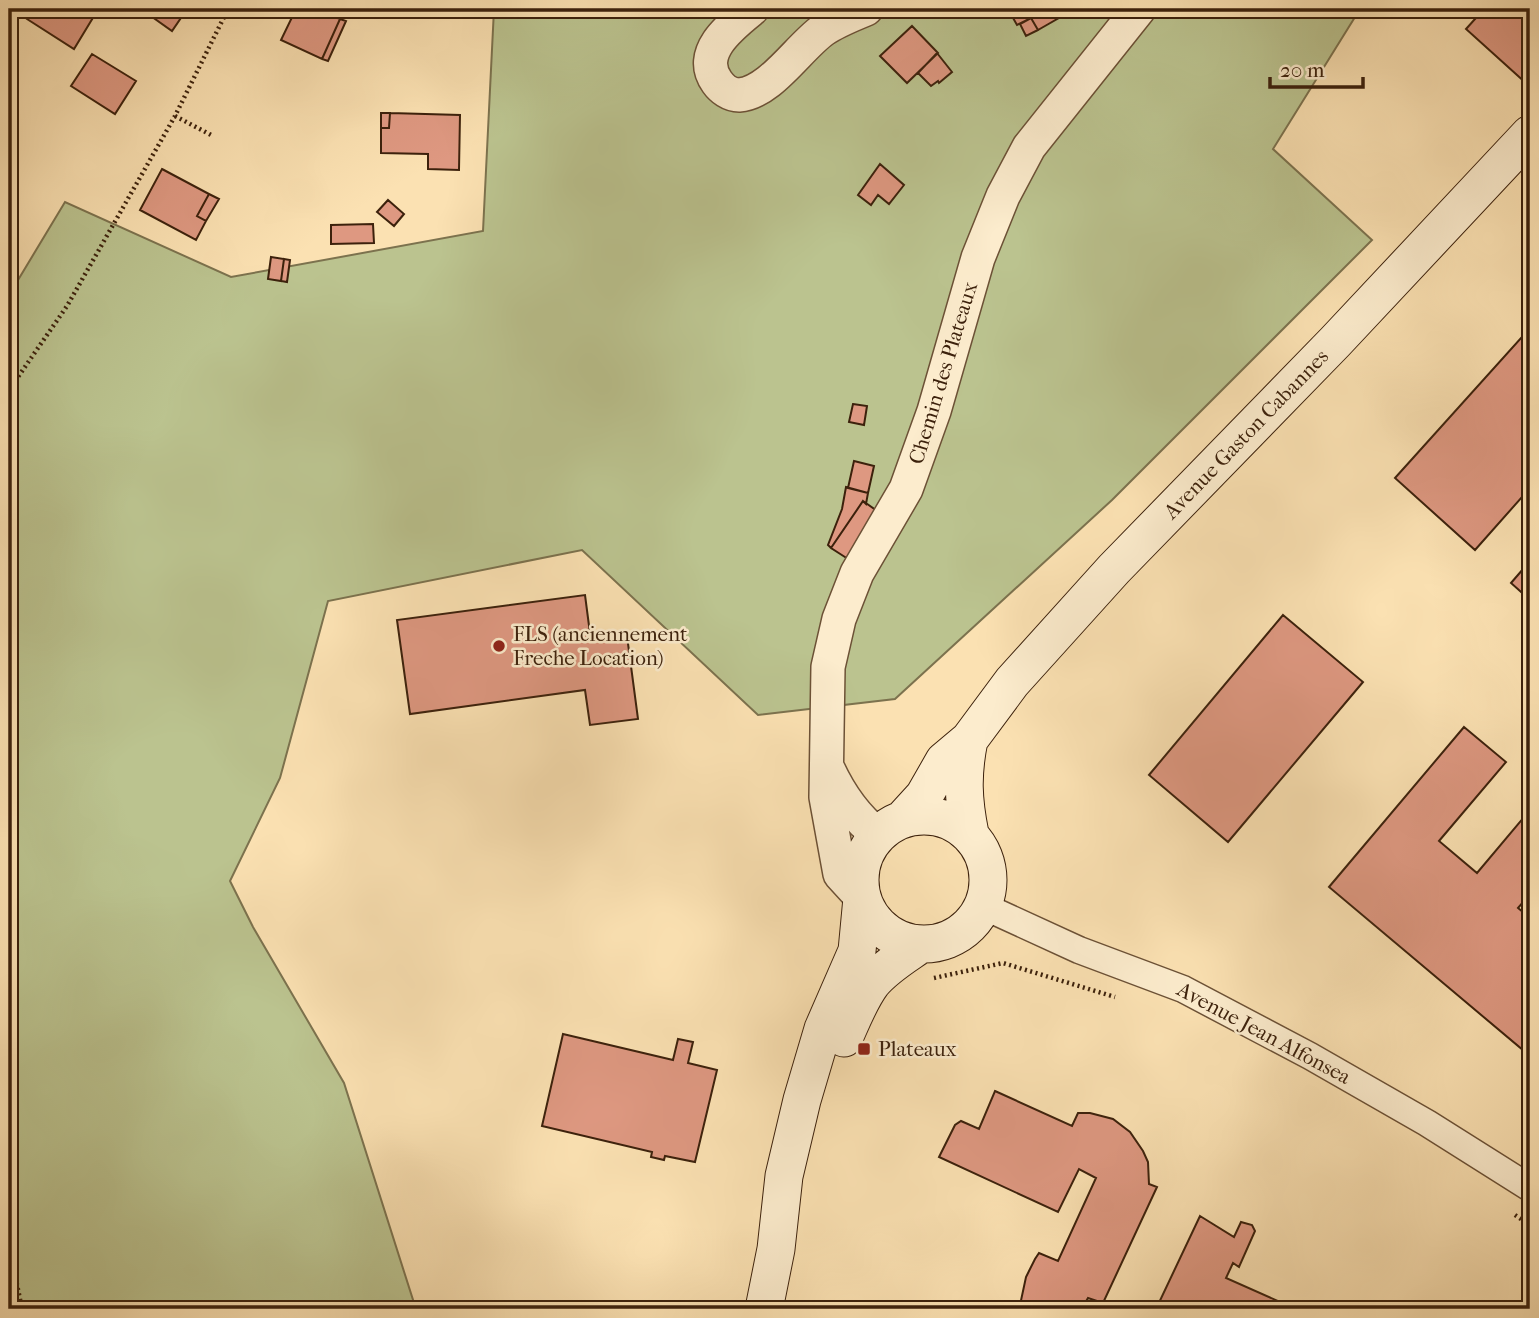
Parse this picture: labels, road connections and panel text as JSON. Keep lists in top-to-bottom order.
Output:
{
  "streets": {
    "main road": ["Avenue Gaston Cabannes"],
    "street": ["Chemin des Plateaux", "Avenue Jean Alfonsea"]
  },
  "crossings": [
    ["Chemin des Plateaux", "Avenue Gaston Cabannes"],
    ["Chemin des Plateaux", "Avenue Jean Alfonsea"],
    ["Avenue Gaston Cabannes", "Avenue Jean Alfonsea"]
  ],
  "places": {
    "other": ["FLS (anciennement Freche Location)"],
    "transit": ["Plateaux"]
  },
  "scale_bar": "20 m"
}
